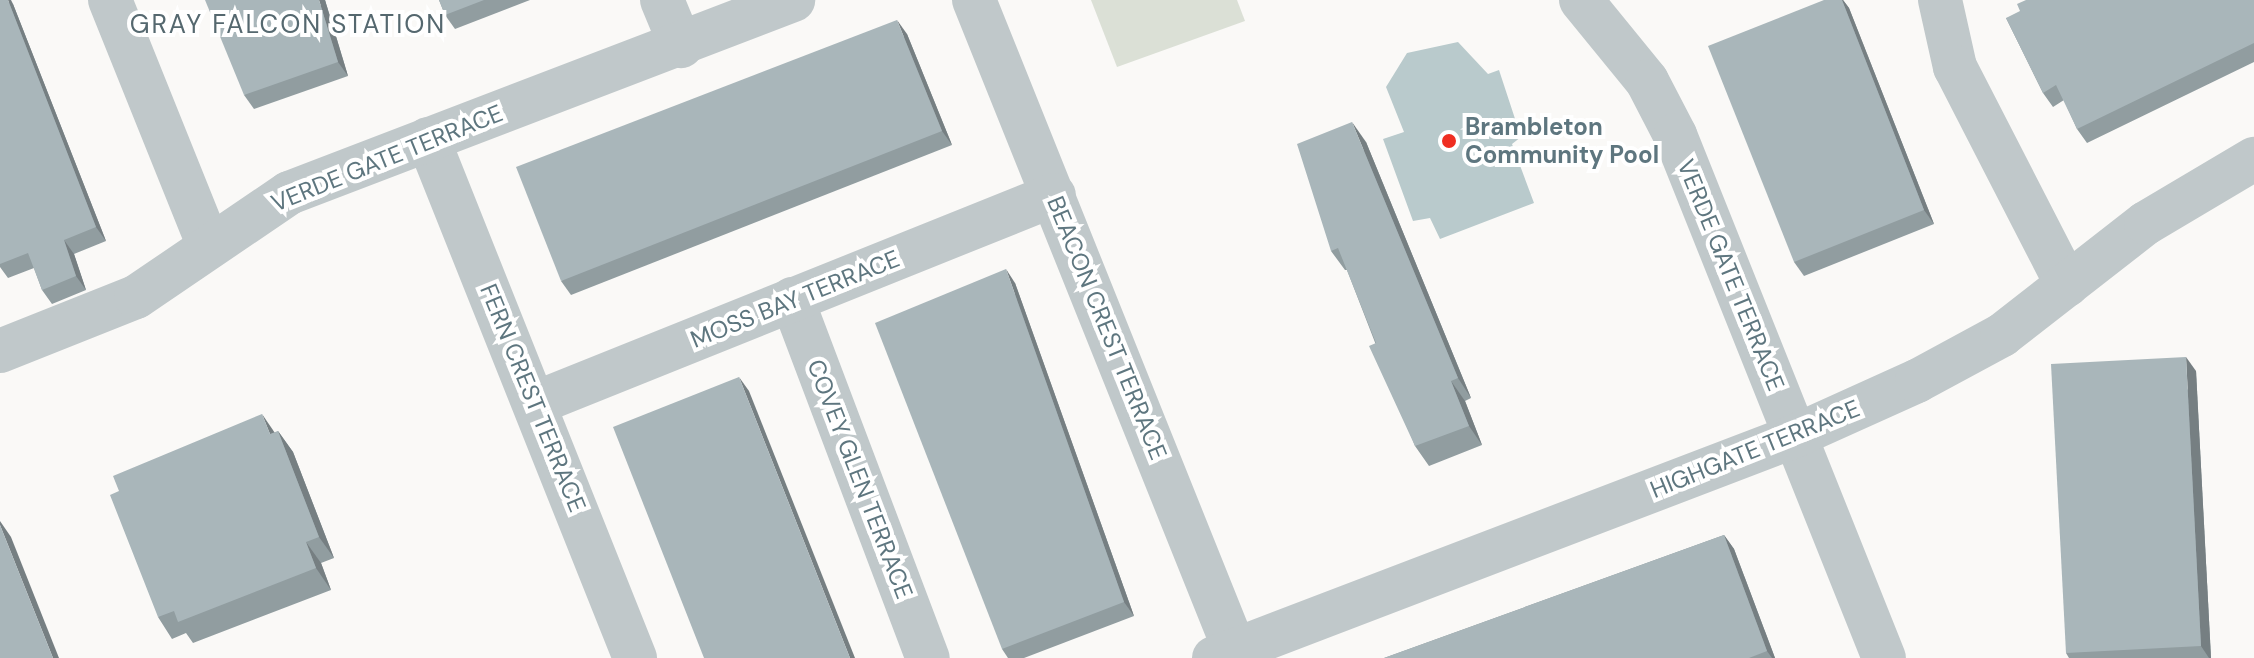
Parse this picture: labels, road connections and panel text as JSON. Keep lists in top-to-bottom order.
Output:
{
  "streets": {
    "street": [
      "VERDE GATE TERRACE",
      "MOSS BAY TERRACE",
      "BEACON CREST TERRACE",
      "FERN CREST TERRACE",
      "HIGHGATE TERRACE",
      "COVEY GLEN TERRACE"
    ]
  },
  "crossings": [
    ["VERDE GATE TERRACE", "FERN CREST TERRACE"],
    ["VERDE GATE TERRACE", "HIGHGATE TERRACE"],
    ["MOSS BAY TERRACE", "BEACON CREST TERRACE"],
    ["MOSS BAY TERRACE", "FERN CREST TERRACE"],
    ["MOSS BAY TERRACE", "COVEY GLEN TERRACE"],
    ["BEACON CREST TERRACE", "HIGHGATE TERRACE"]
  ],
  "districts": ["GRAY FALCON STATION"],
  "places": ["Brambleton Community Pool"]
}
